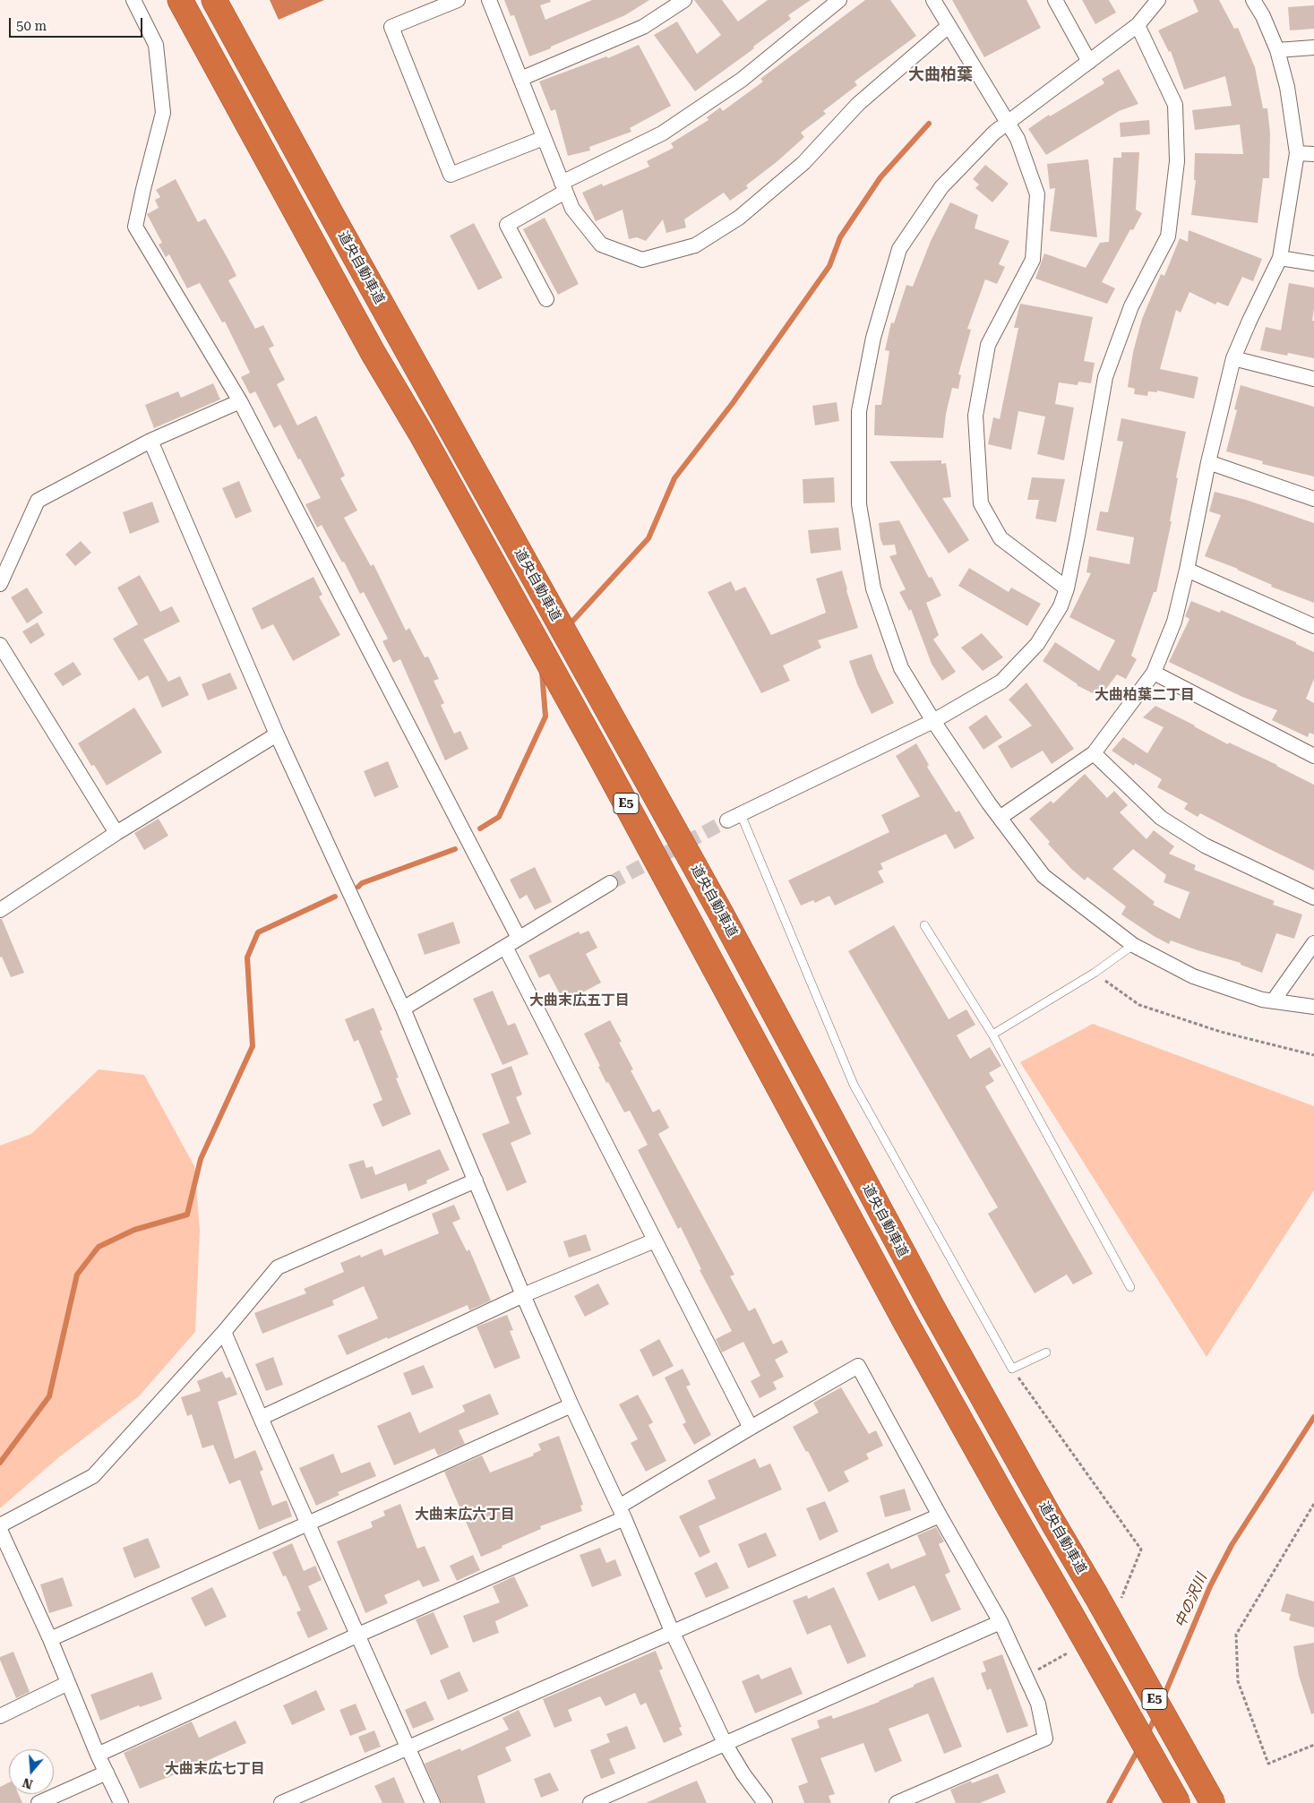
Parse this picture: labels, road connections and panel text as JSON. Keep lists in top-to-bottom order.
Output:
{
  "streets": {
    "highway": ["道央自動車道", "E5"]
  },
  "districts": [
    "大曲柏葉",
    "大曲柏葉二丁目",
    "大曲末広五丁目",
    "大曲末広六丁目",
    "大曲末広七丁目"
  ],
  "water": ["中の沢川"],
  "scale_bar": "50 m",
  "north": "bottom"
}
